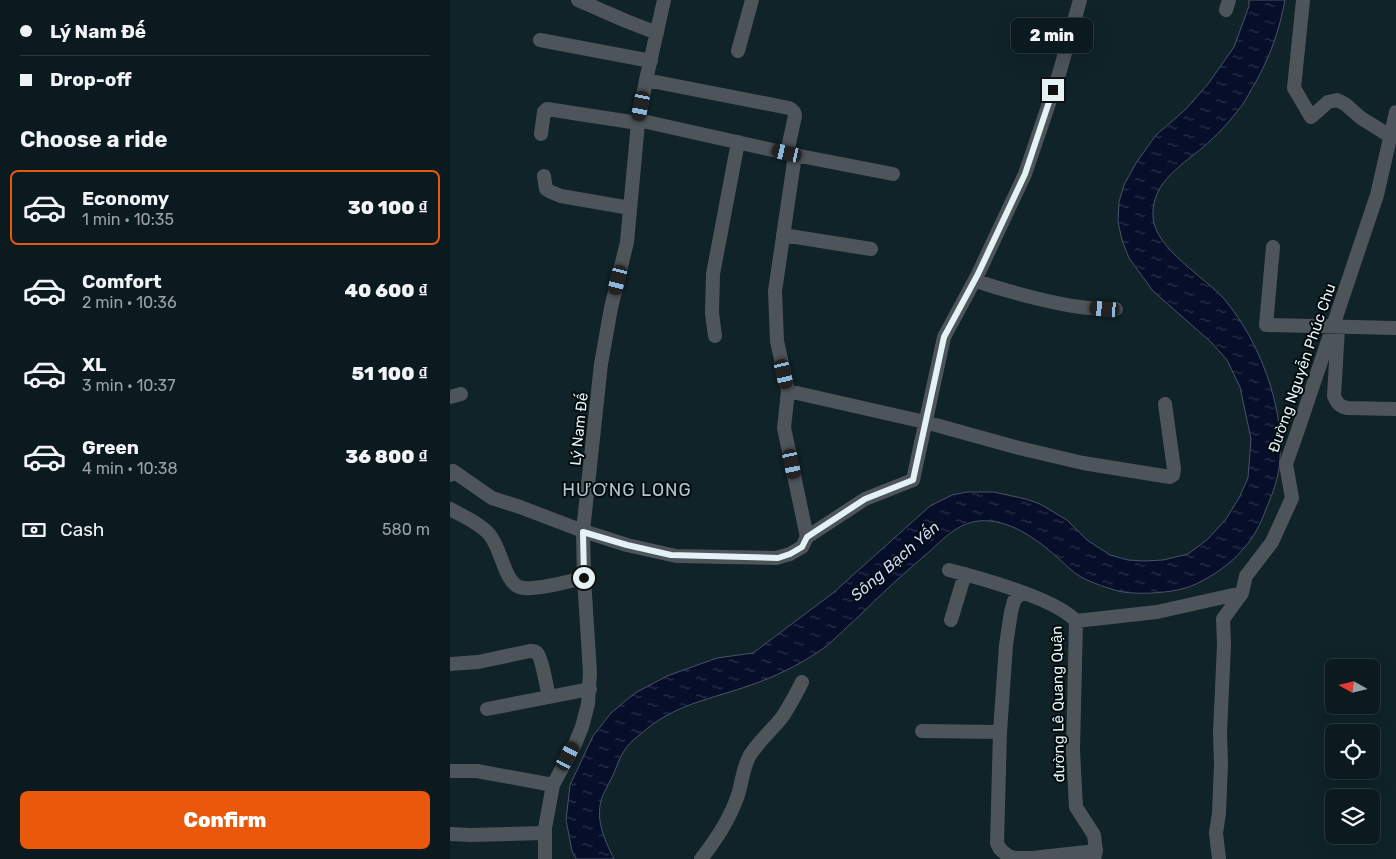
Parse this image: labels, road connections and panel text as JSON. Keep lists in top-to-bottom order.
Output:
{
  "streets": {
    "street": ["Đường Nguyễn Phúc Chu", "Lý Nam Đế", "đường Lê Quang Quận"]
  },
  "districts": ["HƯƠNG LONG"],
  "water": ["Sông Bạch Yến"],
  "north": "left",
  "page": {
    "banner": ["Lý Nam Đế", "Drop-off"],
    "bubble": "2 min",
    "heading": "Choose a ride",
    "list": [
      {
        "name": "Economy",
        "note": "1 min · 10:35",
        "value": "30 100 ₫"
      },
      {
        "name": "Comfort",
        "note": "2 min · 10:36",
        "value": "40 600 ₫"
      },
      {
        "name": "XL",
        "note": "3 min · 10:37",
        "value": "51 100 ₫"
      },
      {
        "name": "Green",
        "note": "4 min · 10:38",
        "value": "36 800 ₫"
      }
    ],
    "pay": ["Cash", "580 m"],
    "buttons": "Confirm"
  }
}
